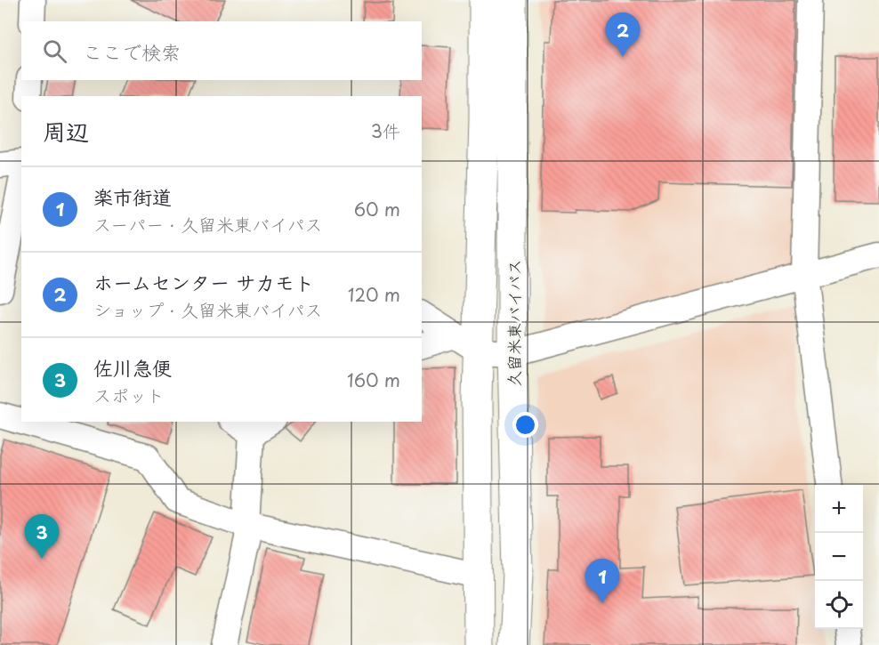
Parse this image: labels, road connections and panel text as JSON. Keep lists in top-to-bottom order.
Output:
{
  "streets": {
    "highway": ["久留米東バイパス"]
  },
  "page": {
    "pins": ["2", "3", "1"],
    "search": "ここで検索",
    "heading": ["周辺", "3件"],
    "list": [
      {
        "mark": "1",
        "name": "楽市街道",
        "note": "スーパー · 久留米東バイパス",
        "value": "60 m"
      },
      {
        "mark": "2",
        "name": "ホームセンター サカモト",
        "note": "ショップ · 久留米東バイパス",
        "value": "120 m"
      },
      {
        "mark": "3",
        "name": "佐川急便",
        "note": "スポット",
        "value": "160 m"
      }
    ],
    "map_buttons": ["+", "−"]
  }
}
